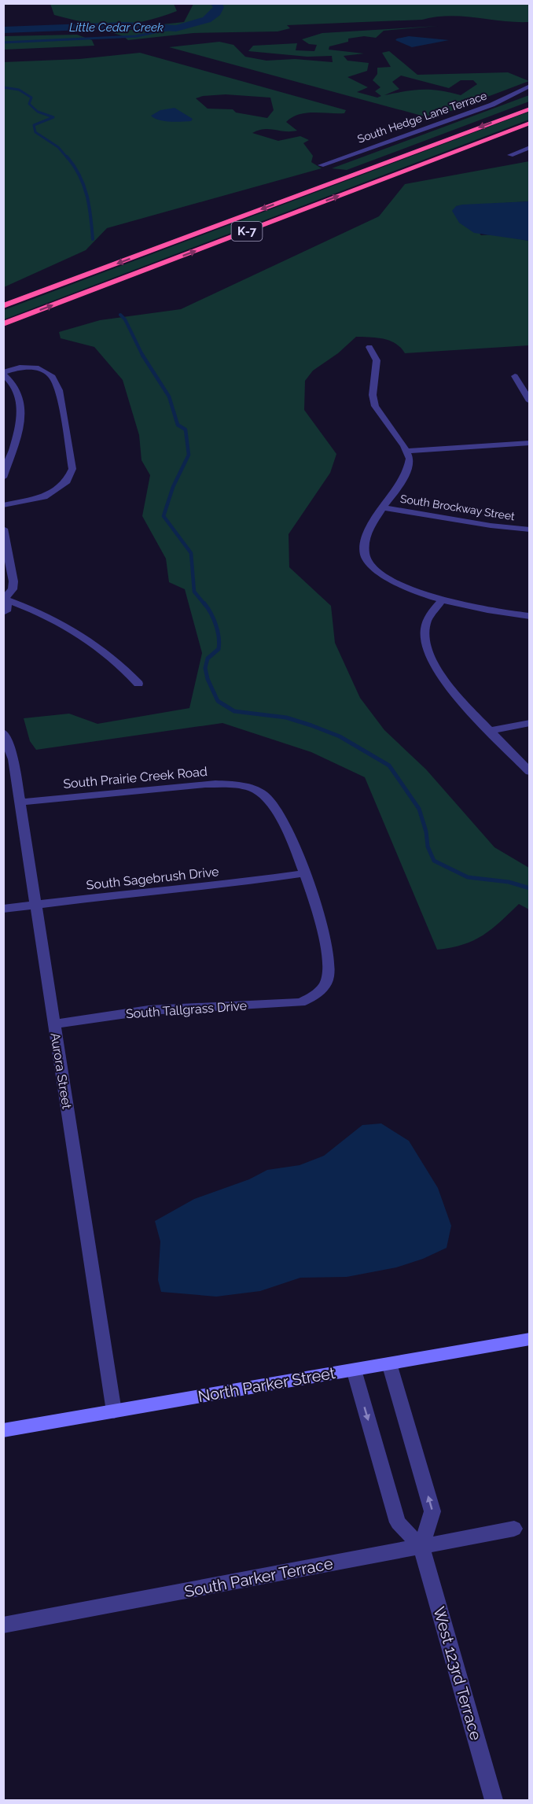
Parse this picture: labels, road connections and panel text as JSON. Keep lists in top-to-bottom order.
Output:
{
  "streets": {
    "highway": ["K-7"],
    "street": [
      "South Hedge Lane Terrace",
      "South Brockway Street",
      "South Prairie Creek Road",
      "South Sagebrush Drive",
      "South Tallgrass Drive",
      "Aurora Street",
      "North Parker Street",
      "South Parker Terrace",
      "West 123rd Terrace"
    ]
  },
  "crossings": [
    ["South Prairie Creek Road", "South Sagebrush Drive"],
    ["South Prairie Creek Road", "South Tallgrass Drive"],
    ["South Prairie Creek Road", "Aurora Street"],
    ["South Sagebrush Drive", "South Tallgrass Drive"],
    ["South Sagebrush Drive", "Aurora Street"],
    ["South Tallgrass Drive", "Aurora Street"],
    ["Aurora Street", "North Parker Street"],
    ["North Parker Street", "West 123rd Terrace"],
    ["South Parker Terrace", "West 123rd Terrace"]
  ],
  "water": ["Little Cedar Creek"]
}
